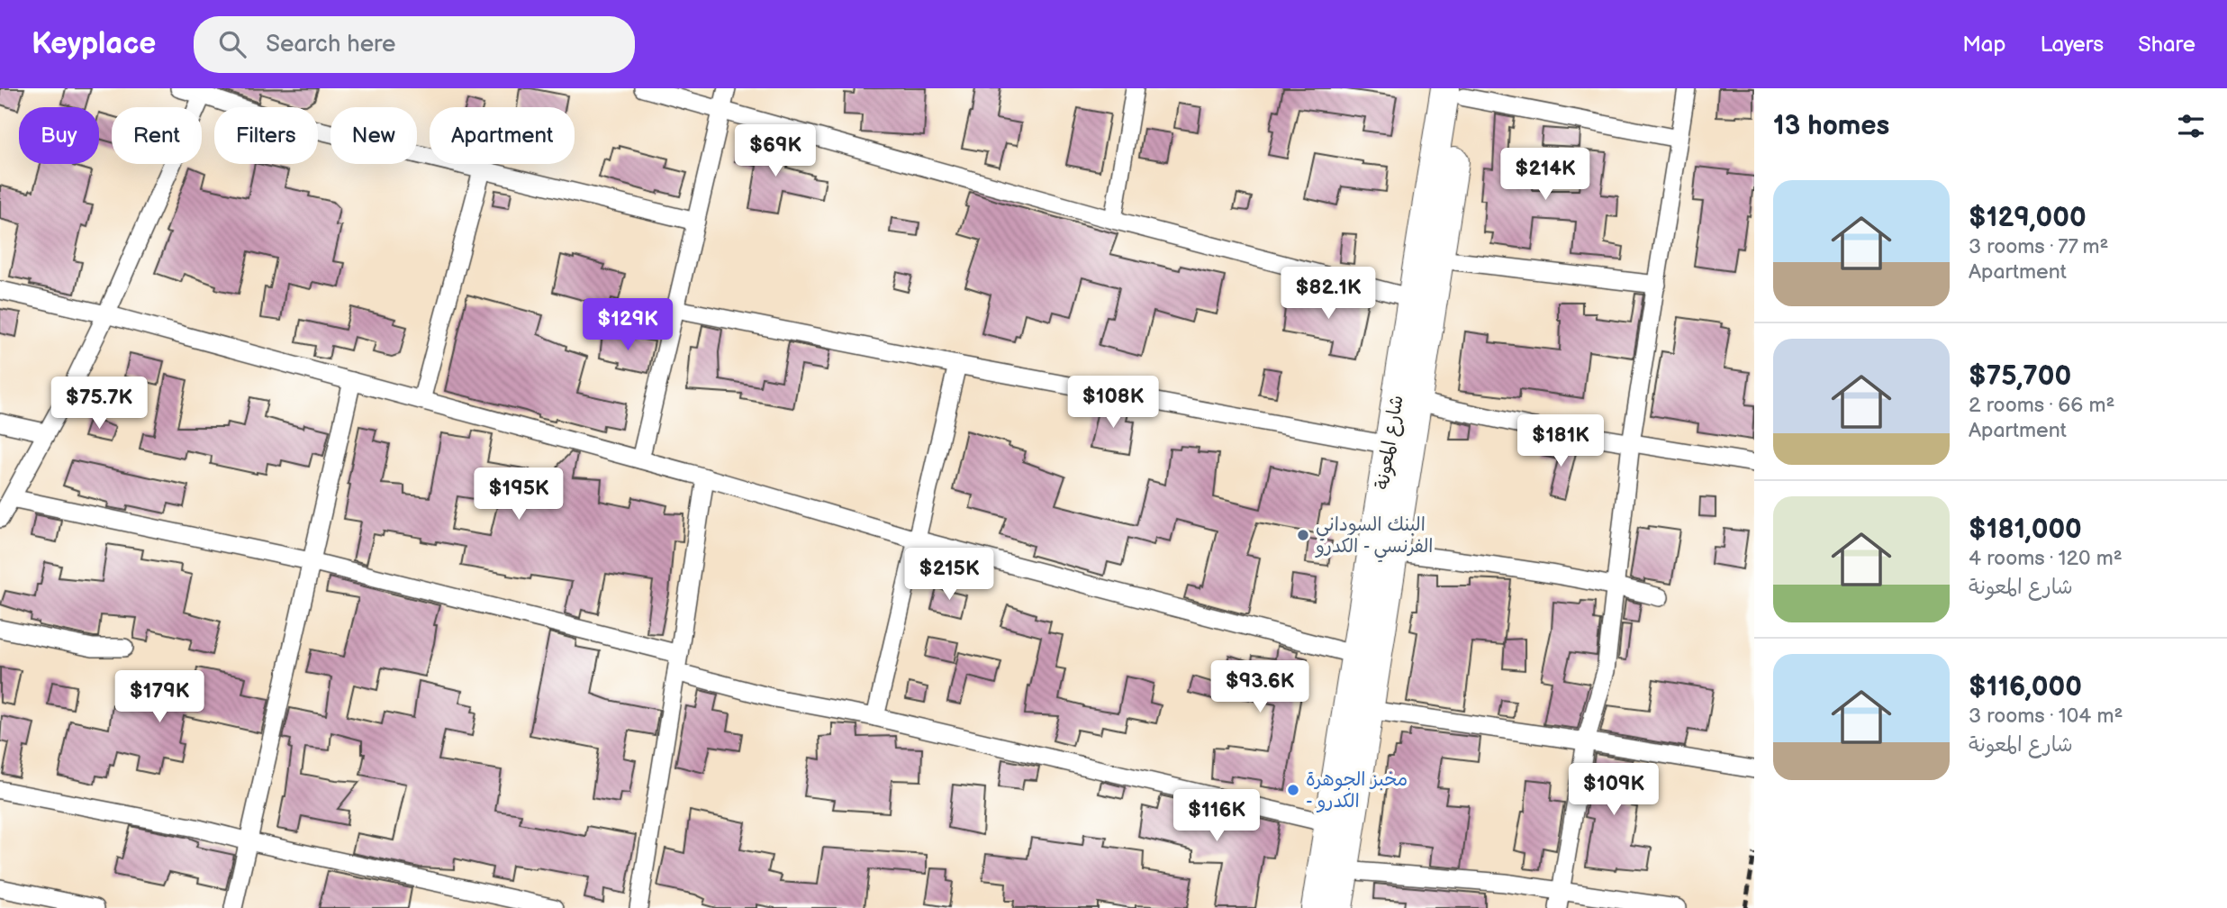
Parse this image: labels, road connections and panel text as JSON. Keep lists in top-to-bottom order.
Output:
{
  "streets": {
    "highway": ["شارع المعونة"]
  },
  "places": ["البنك السوداني الفرنسي - الكدرو", "مخبز الجوهرة - الكدرو"],
  "page": {
    "header": "Keyplace",
    "search": "Search here",
    "nav": ["Map", "Layers", "Share"],
    "heading": "13 homes",
    "chip": [
      "Buy",
      "Rent",
      "Filters",
      "New",
      "Apartment"
    ],
    "price": [
      "$69K",
      "$214K",
      "$82.1K",
      "$129K",
      "$108K",
      "$75.7K",
      "$181K",
      "$195K",
      "$215K",
      "$93.6K",
      "$179K",
      "$109K",
      "$116K"
    ],
    "list": [
      {
        "name": "$129,000",
        "note": "3 rooms · 77 m² · Apartment"
      },
      {
        "name": "$75,700",
        "note": "2 rooms · 66 m² · Apartment"
      },
      {
        "name": "$181,000",
        "note": "4 rooms · 120 m² · شارع المعونة"
      },
      {
        "name": "$116,000",
        "note": "3 rooms · 104 m² · شارع المعونة"
      }
    ]
  }
}
